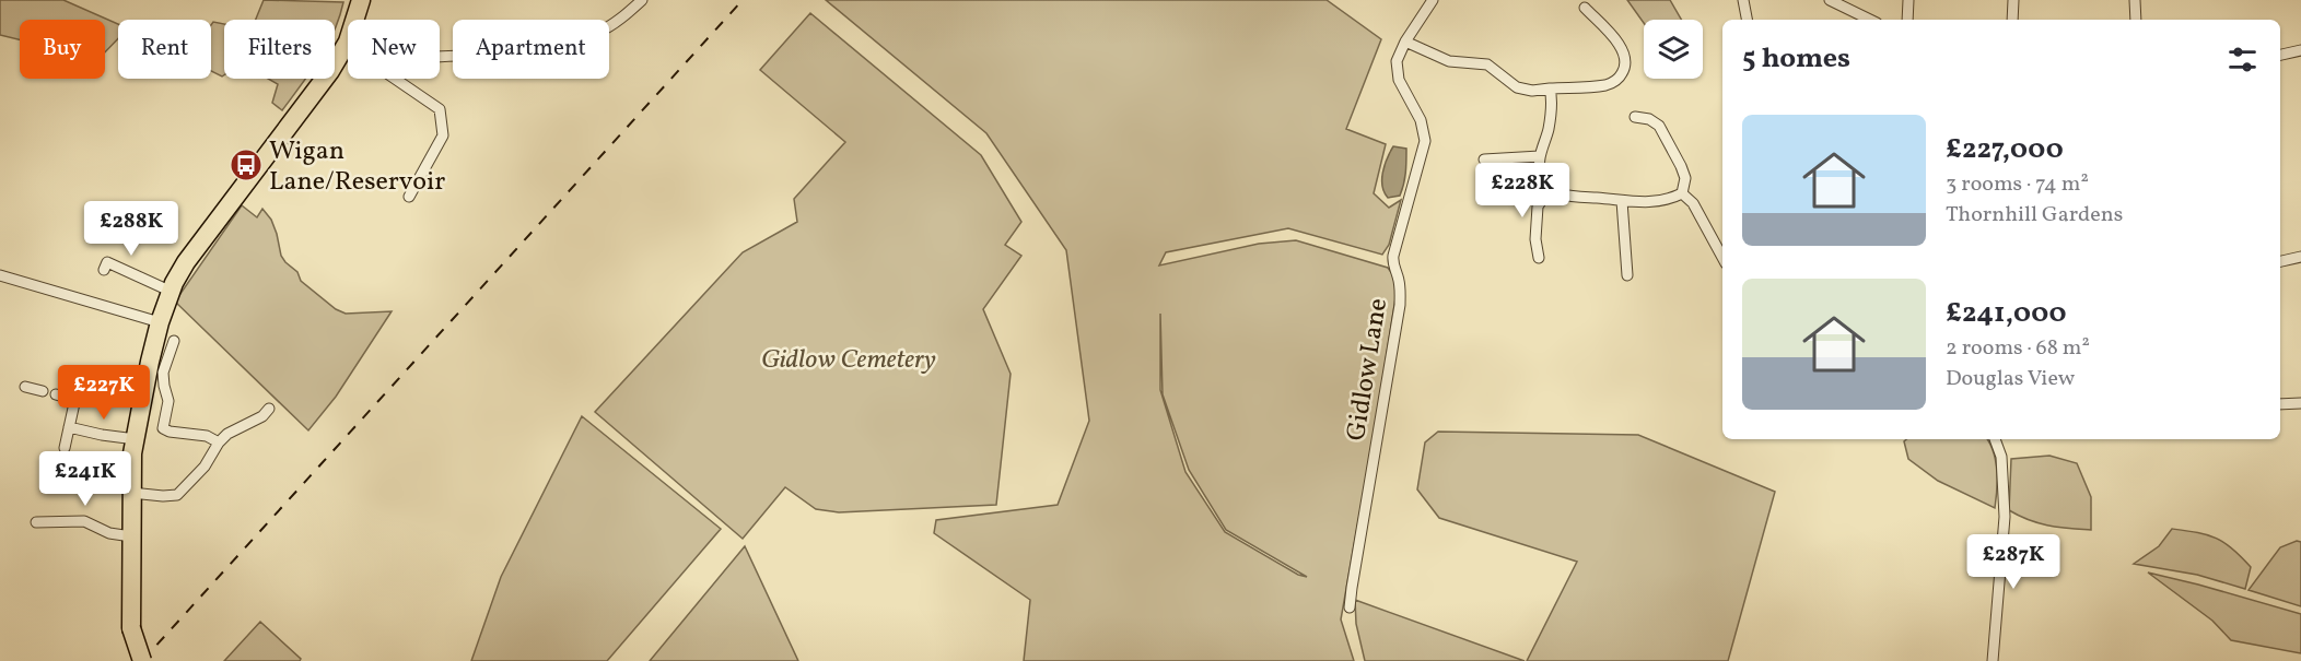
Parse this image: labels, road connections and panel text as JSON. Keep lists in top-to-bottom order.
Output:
{
  "streets": {
    "street": ["Gidlow Lane"]
  },
  "parks": ["Gidlow Cemetery"],
  "places": {
    "bus stop": ["Wigan Lane/Reservoir"]
  },
  "page": {
    "chip": [
      "Buy",
      "Rent",
      "Filters",
      "New",
      "Apartment"
    ],
    "heading": "5 homes",
    "list": [
      {
        "name": "£227,000",
        "note": "3 rooms · 74 m² · Thornhill Gardens"
      },
      {
        "name": "£241,000",
        "note": "2 rooms · 68 m² · Douglas View"
      }
    ],
    "price": [
      "£228K",
      "£288K",
      "£227K",
      "£241K",
      "£287K"
    ]
  }
}
